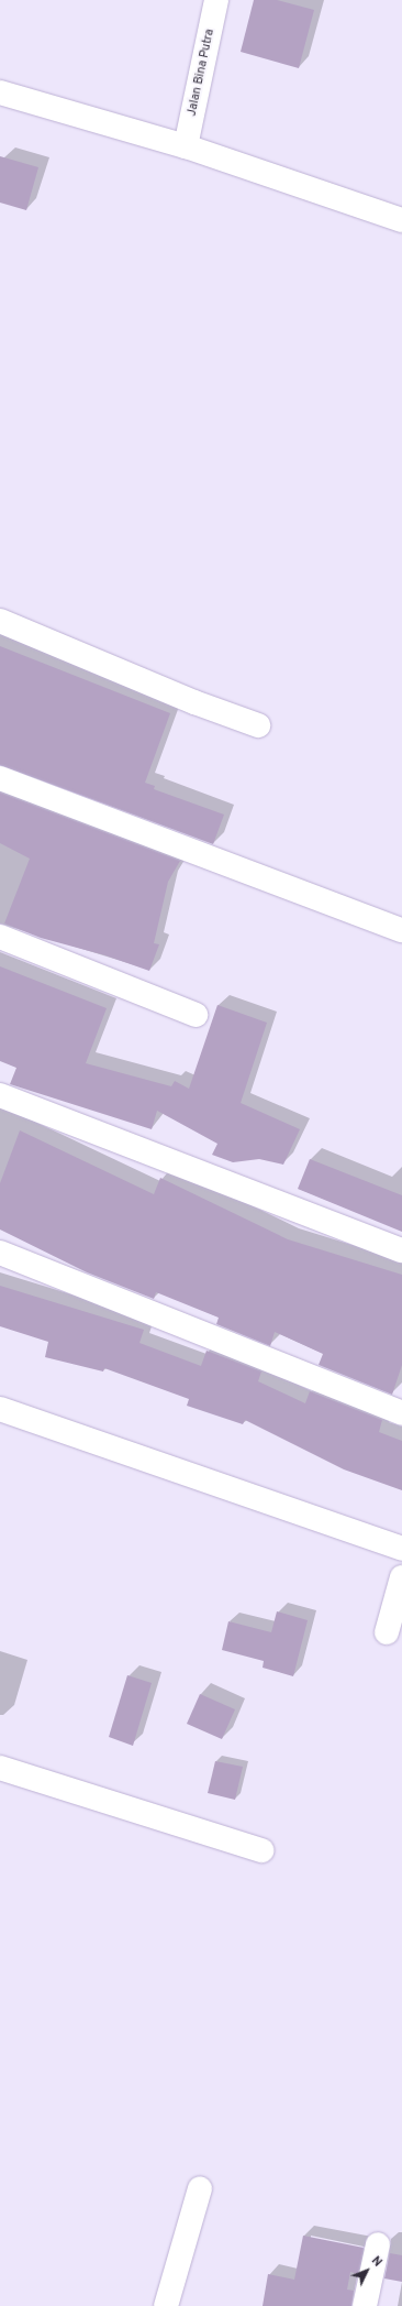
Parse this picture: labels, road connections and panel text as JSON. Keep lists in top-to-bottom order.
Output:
{
  "streets": {
    "street": ["Jalan Bina Putra"]
  },
  "north": "top right"
}
